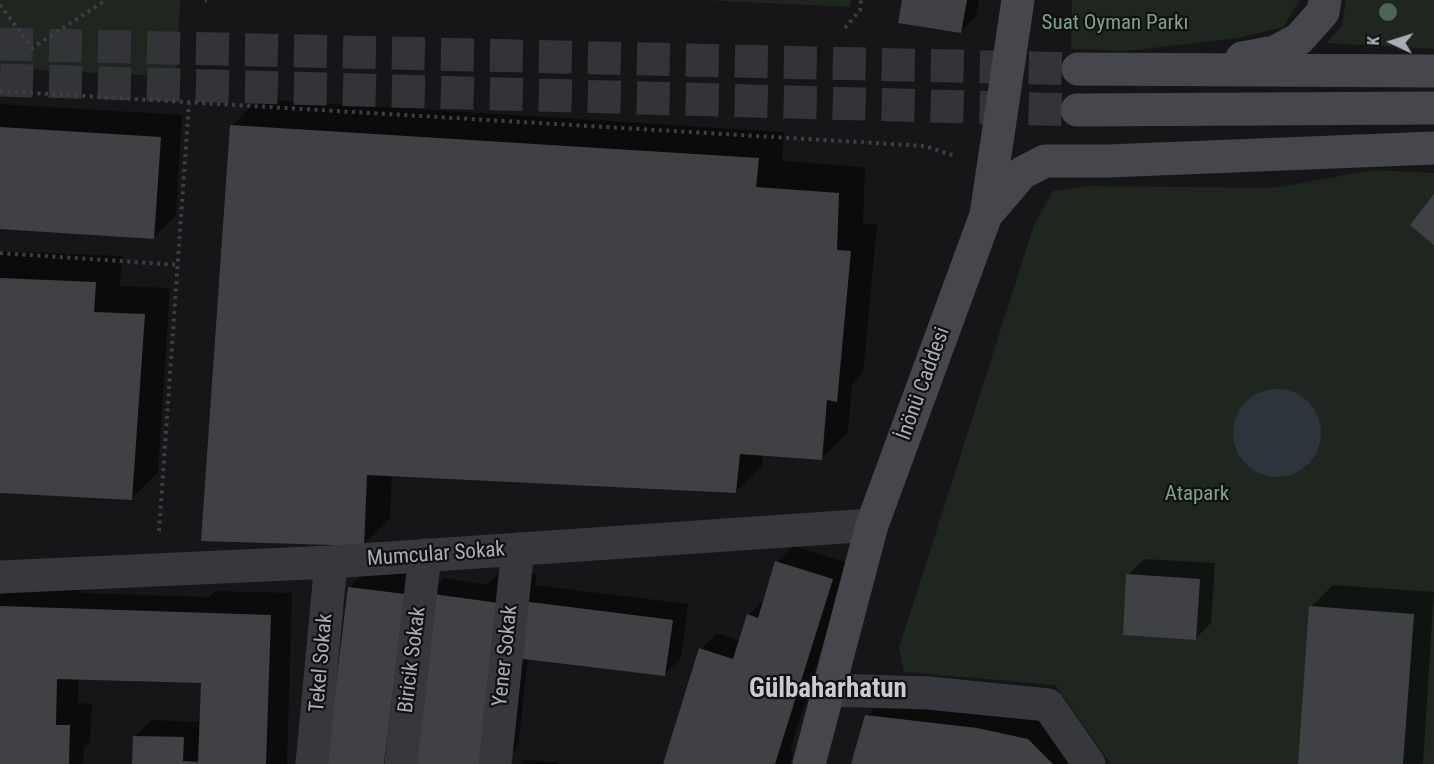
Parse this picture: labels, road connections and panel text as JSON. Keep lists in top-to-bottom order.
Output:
{
  "streets": {
    "main road": ["İnönü Caddesi"],
    "street": [
      "Mumcular Sokak",
      "Yener Sokak",
      "Biricik Sokak",
      "Tekel Sokak"
    ]
  },
  "crossings": [
    ["İnönü Caddesi", "Mumcular Sokak"],
    ["Mumcular Sokak", "Yener Sokak"],
    ["Mumcular Sokak", "Biricik Sokak"],
    ["Mumcular Sokak", "Tekel Sokak"]
  ],
  "districts": ["Gülbaharhatun"],
  "parks": ["Suat Oyman Parkı", "Atapark"],
  "north": "left"
}
